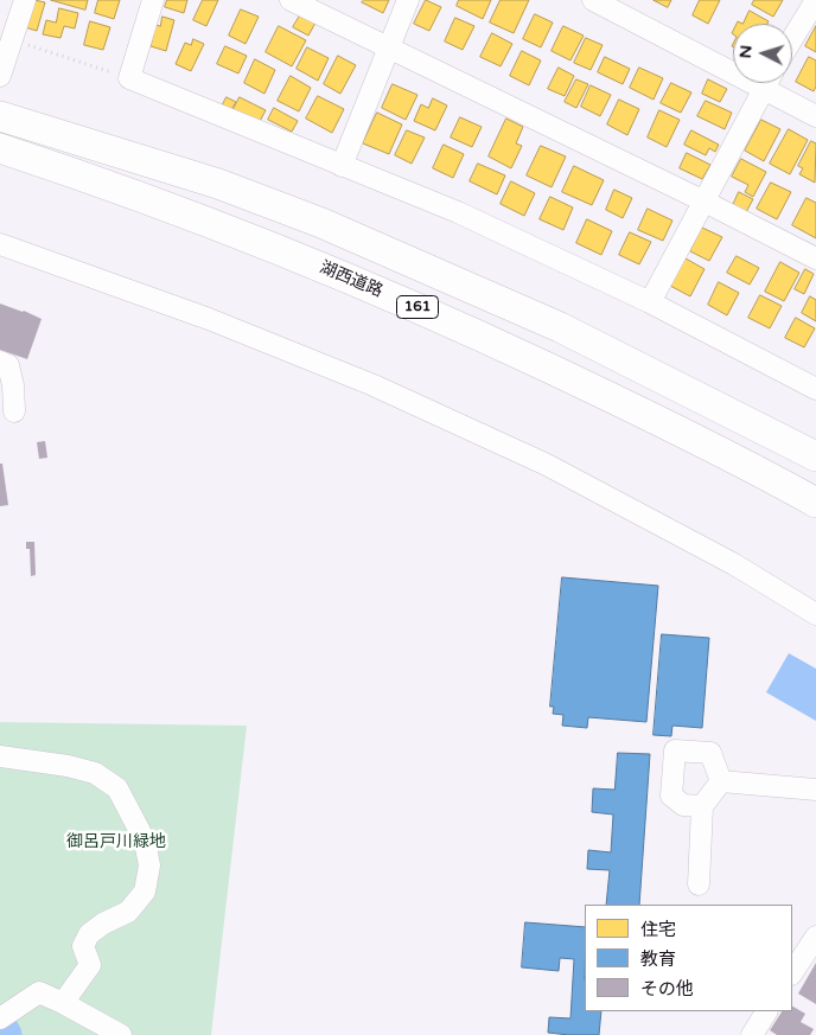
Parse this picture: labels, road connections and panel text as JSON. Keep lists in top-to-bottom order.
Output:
{
  "streets": {
    "highway": ["湖西道路", "161"]
  },
  "parks": ["御呂戸川緑地"],
  "legend": ["住宅", "教育", "その他"],
  "north": "left"
}
